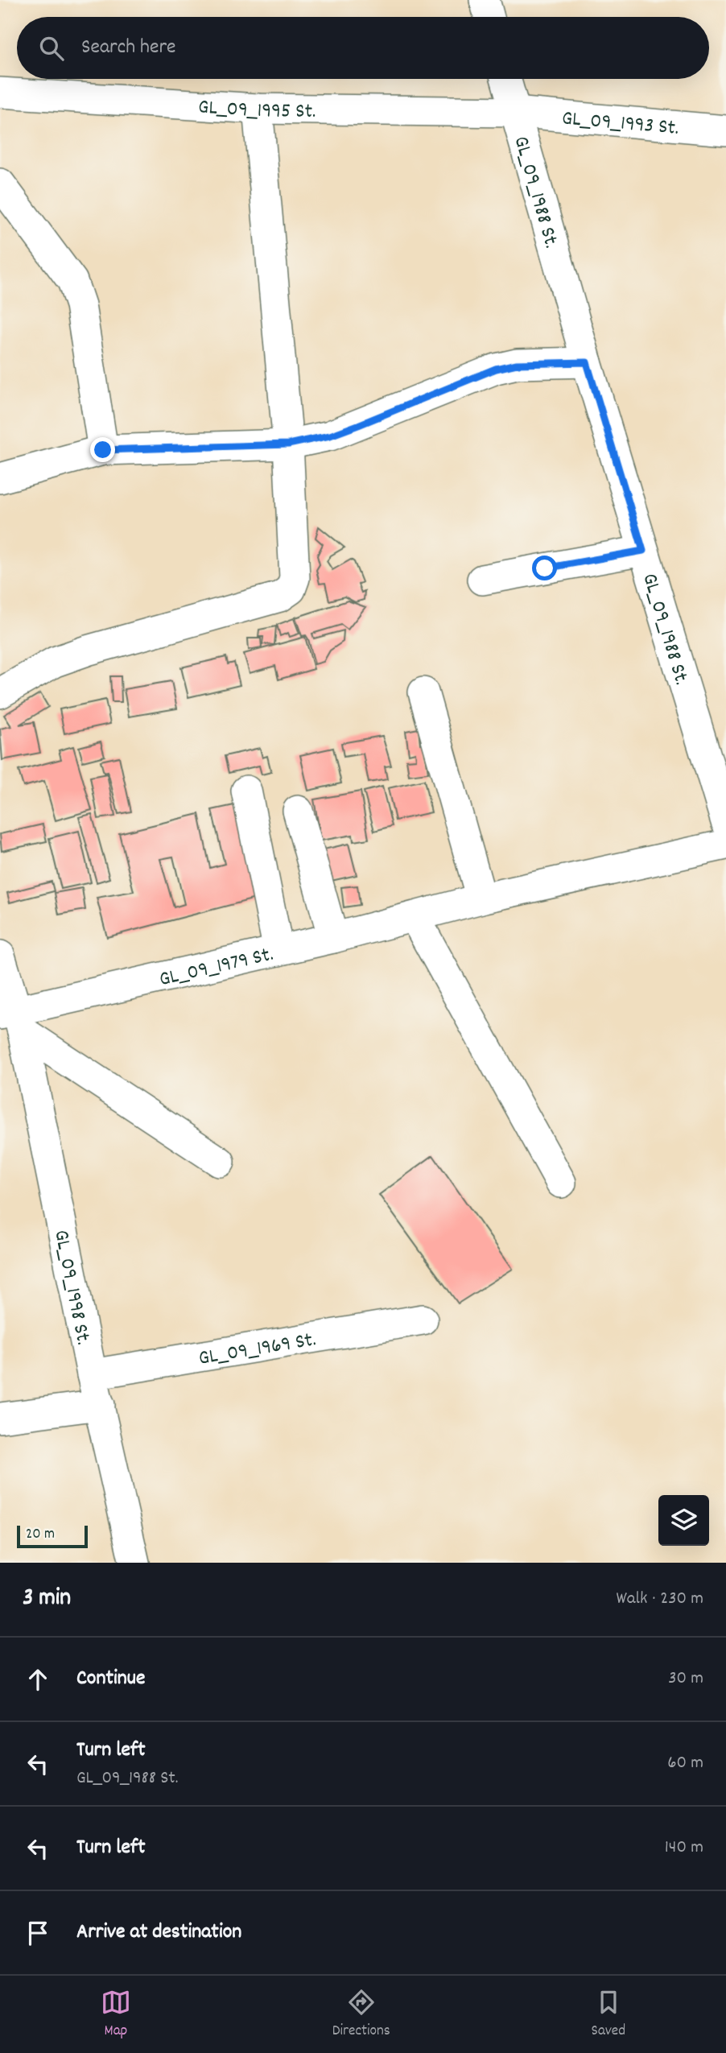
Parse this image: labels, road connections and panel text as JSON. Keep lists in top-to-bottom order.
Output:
{
  "streets": {
    "street": [
      "GL_09_1995 St.",
      "GL_09_1993 St.",
      "GL_09_1988 St.",
      "GL_09_1979 St.",
      "GL_09_1998 St.",
      "GL_09_1969 St."
    ]
  },
  "crossings": [
    ["GL_09_1995 St.", "GL_09_1993 St."],
    ["GL_09_1995 St.", "GL_09_1988 St."],
    ["GL_09_1993 St.", "GL_09_1988 St."],
    ["GL_09_1979 St.", "GL_09_1998 St."],
    ["GL_09_1998 St.", "GL_09_1969 St."]
  ],
  "scale_bar": "20 m",
  "page": {
    "search": "Search here",
    "scale": "20 m",
    "heading": ["3 min", "Walk · 230 m"],
    "list": [
      ["Continue", "30 m"],
      ["Turn left", "GL_09_1988 St.", "60 m"],
      ["Turn left", "140 m"],
      "Arrive at destination"
    ],
    "nav": ["Map", "Directions", "Saved"]
  }
}
